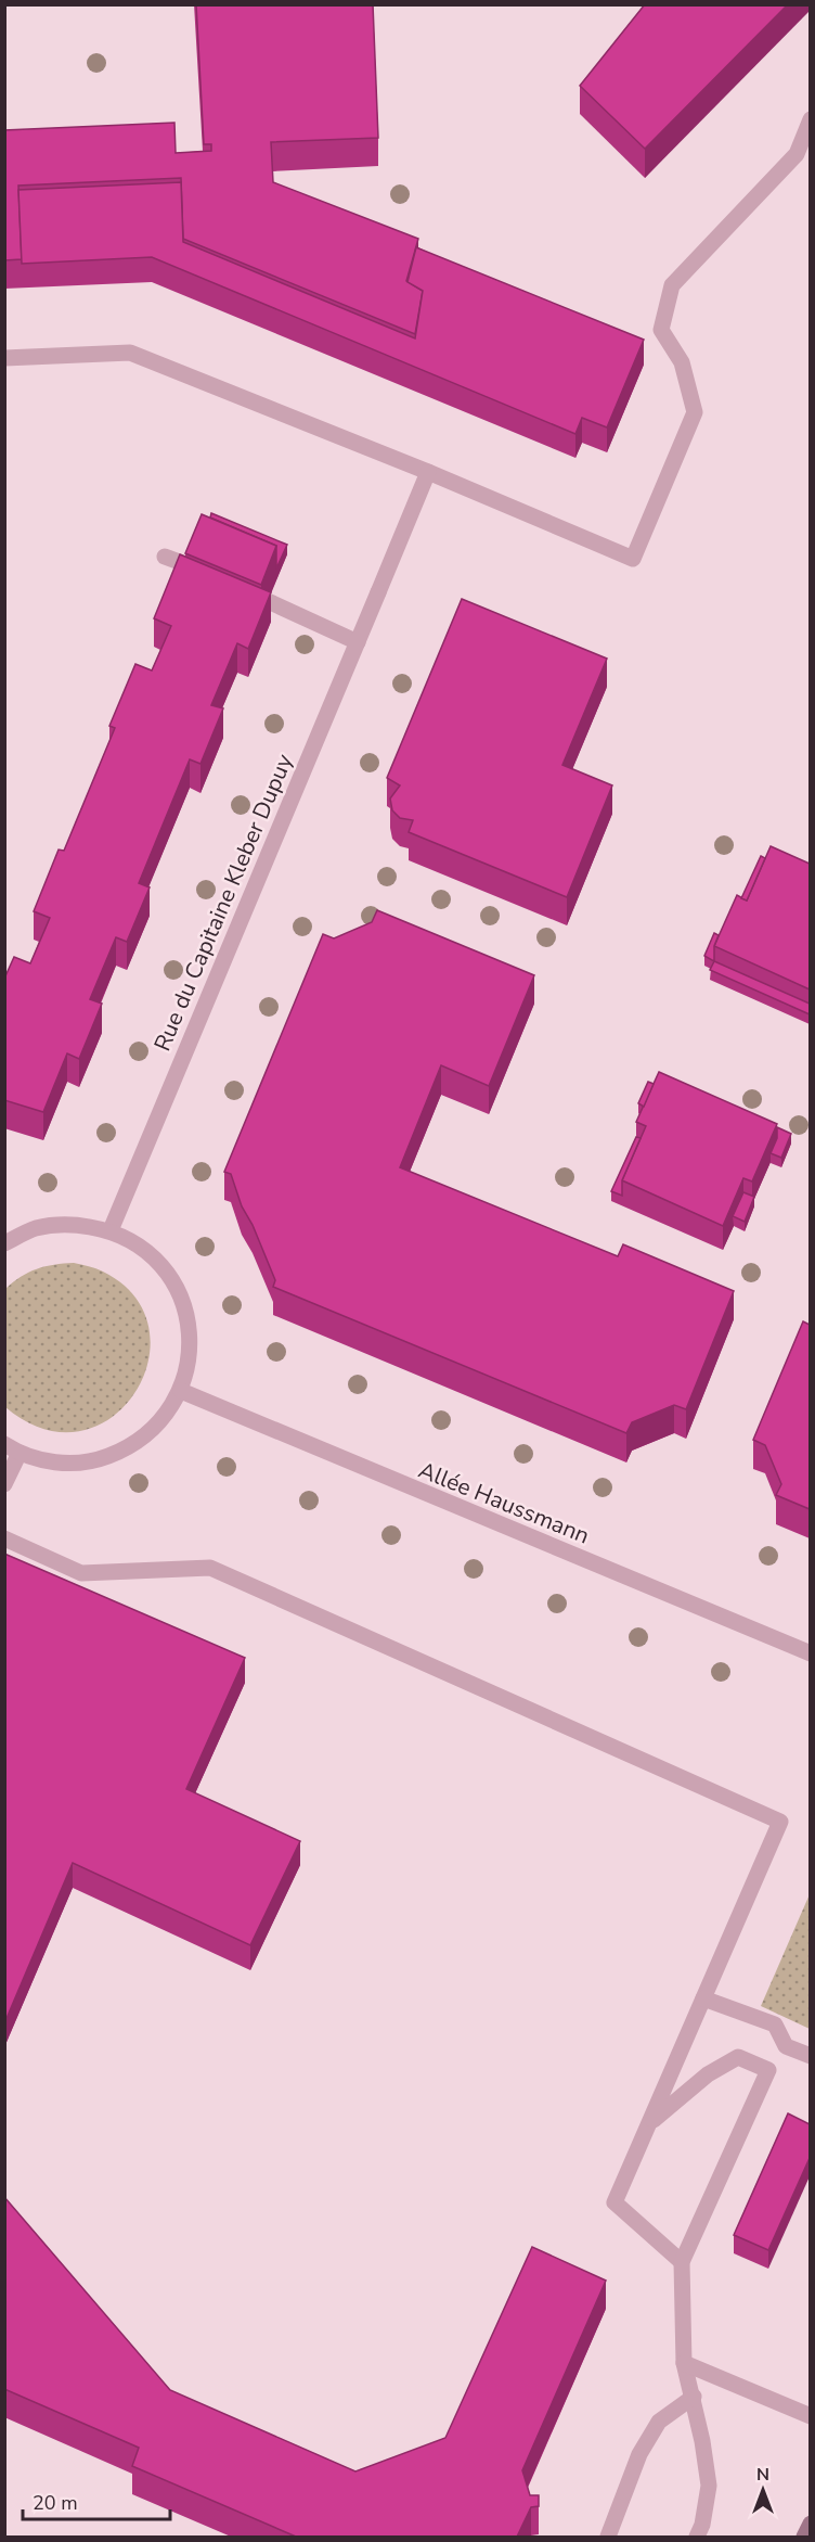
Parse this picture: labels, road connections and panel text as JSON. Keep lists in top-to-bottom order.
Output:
{
  "streets": {
    "street": ["Rue du Capitaine Kleber Dupuy", "Allée Haussmann"]
  },
  "scale_bar": "20 m",
  "north": "top"
}
